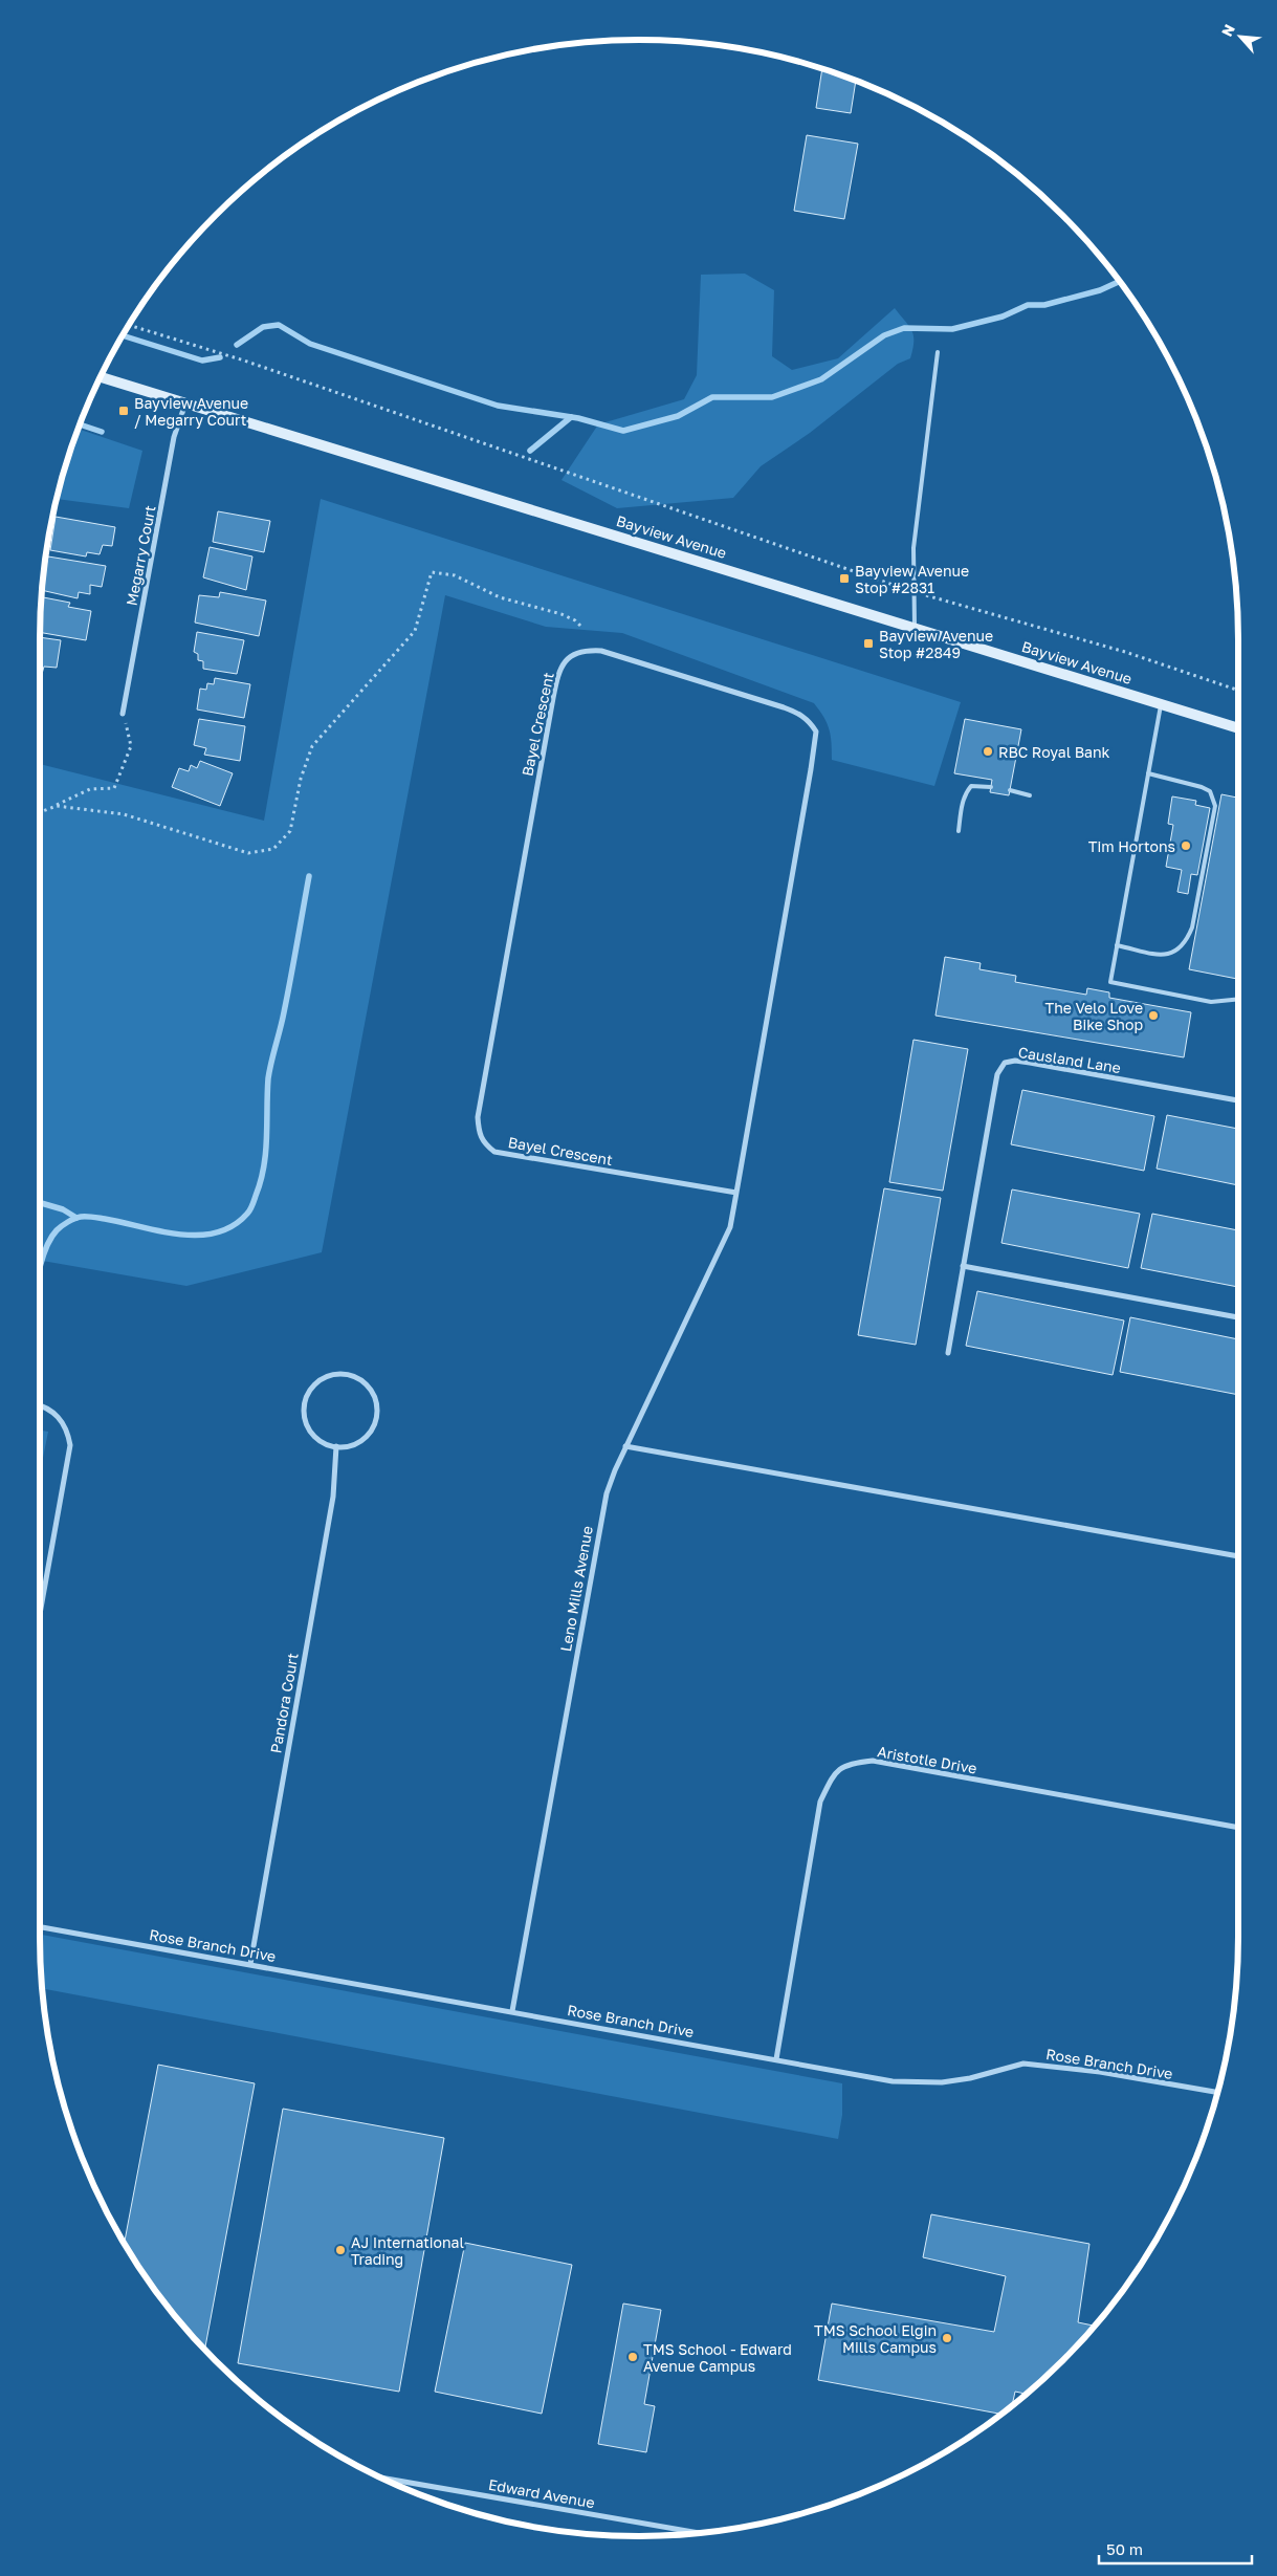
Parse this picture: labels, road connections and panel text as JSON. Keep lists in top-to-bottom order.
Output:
{
  "streets": {
    "main road": ["Bayview Avenue"],
    "street": [
      "Megarry Court",
      "Bayel Crescent",
      "Causland Lane",
      "Leno Mills Avenue",
      "Pandora Court",
      "Aristotle Drive",
      "Rose Branch Drive",
      "Edward Avenue"
    ]
  },
  "crossings": [
    ["Bayview Avenue", "Megarry Court"],
    ["Bayel Crescent", "Leno Mills Avenue"],
    ["Leno Mills Avenue", "Rose Branch Drive"],
    ["Pandora Court", "Rose Branch Drive"],
    ["Aristotle Drive", "Rose Branch Drive"]
  ],
  "places": {
    "transit": ["Bayview Avenue / Megarry Court", "Bayview Avenue Stop #2831", "Bayview Avenue Stop #2849"],
    "other": [
      "RBC Royal Bank",
      "Tim Hortons",
      "The Velo Love Bike Shop",
      "AJ International Trading",
      "TMS School Elgin Mills Campus",
      "TMS School - Edward Avenue Campus"
    ]
  },
  "scale_bar": "50 m",
  "north": "top left"
}
